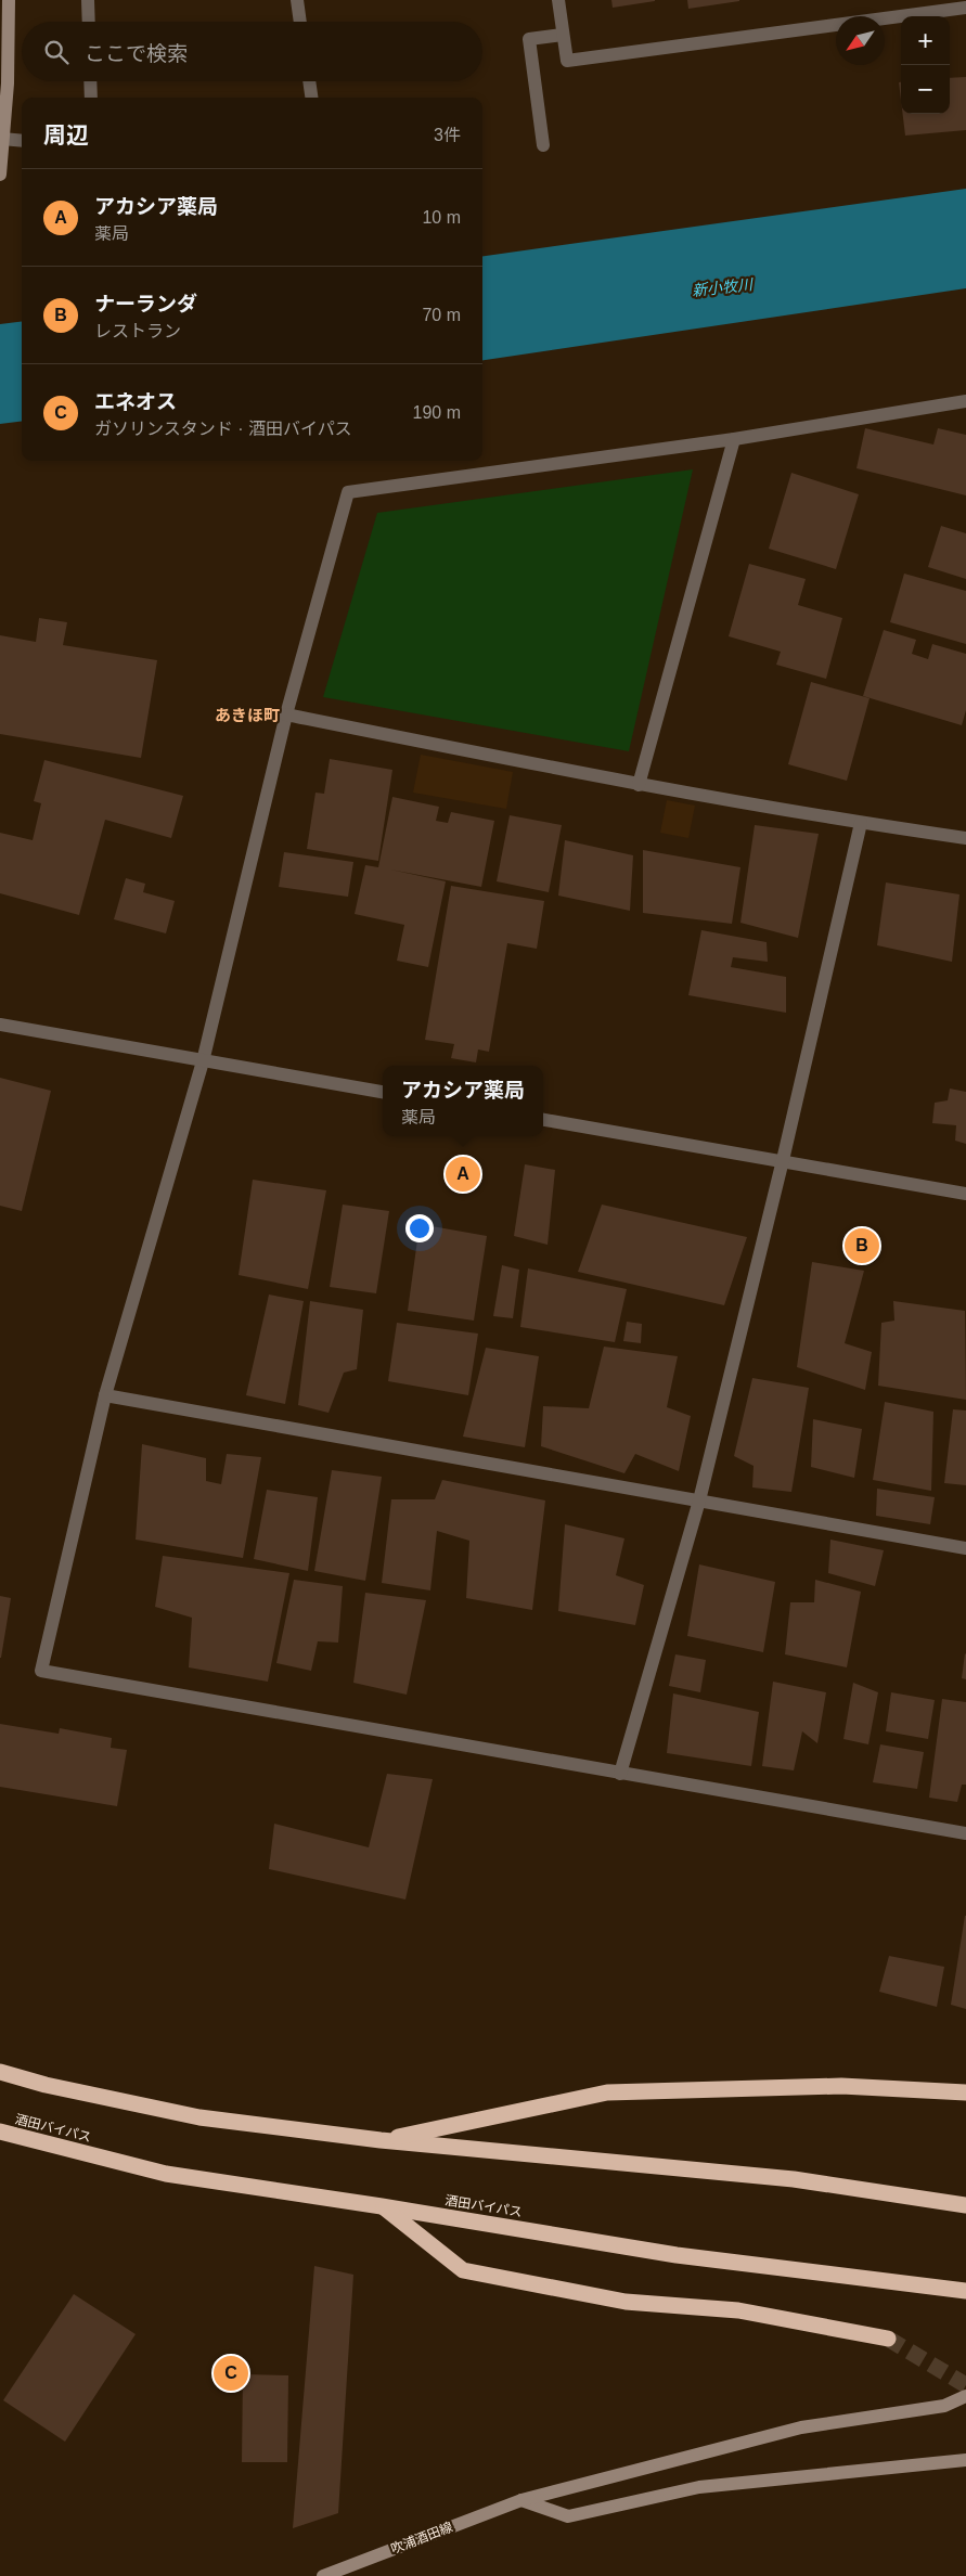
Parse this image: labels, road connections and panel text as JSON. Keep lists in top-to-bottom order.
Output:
{
  "streets": {
    "highway": ["酒田バイパス"],
    "main road": ["吹浦酒田線"]
  },
  "districts": ["あきほ町"],
  "water": ["新小牧川"],
  "north": "bottom left",
  "page": {
    "map_buttons": ["+", "−"],
    "search": "ここで検索",
    "heading": ["周辺", "3件"],
    "list": [
      {
        "mark": "A",
        "name": "アカシア薬局",
        "note": "薬局",
        "value": "10 m"
      },
      {
        "mark": "B",
        "name": "ナーランダ",
        "note": "レストラン",
        "value": "70 m"
      },
      {
        "mark": "C",
        "name": "エネオス",
        "note": "ガソリンスタンド · 酒田バイパス",
        "value": "190 m"
      }
    ],
    "popup": ["アカシア薬局", "薬局"],
    "pins": ["A", "B", "C"]
  }
}
